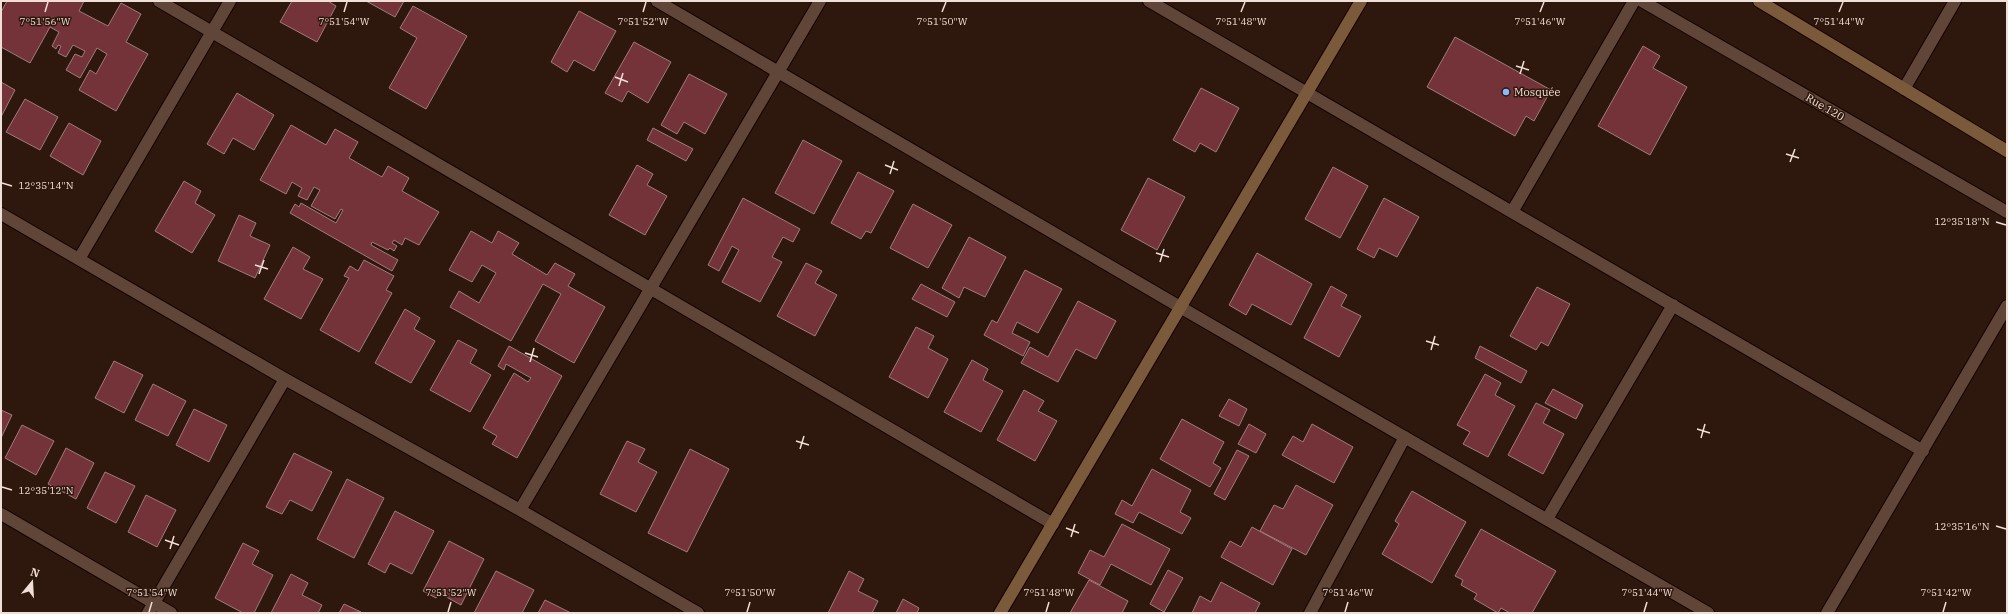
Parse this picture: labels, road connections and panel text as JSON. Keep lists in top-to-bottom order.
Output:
{
  "streets": {
    "street": ["Rue 120"]
  },
  "places": ["Mosquée"],
  "north": "top",
  "coordinates": [
    "7°51'56\"W",
    "7°51'54\"W",
    "7°51'52\"W",
    "7°51'50\"W",
    "7°51'48\"W",
    "7°51'46\"W",
    "7°51'44\"W",
    "12°35'14\"N",
    "12°35'18\"N",
    "12°35'12\"N",
    "12°35'16\"N",
    "7°51'42\"W"
  ]
}
